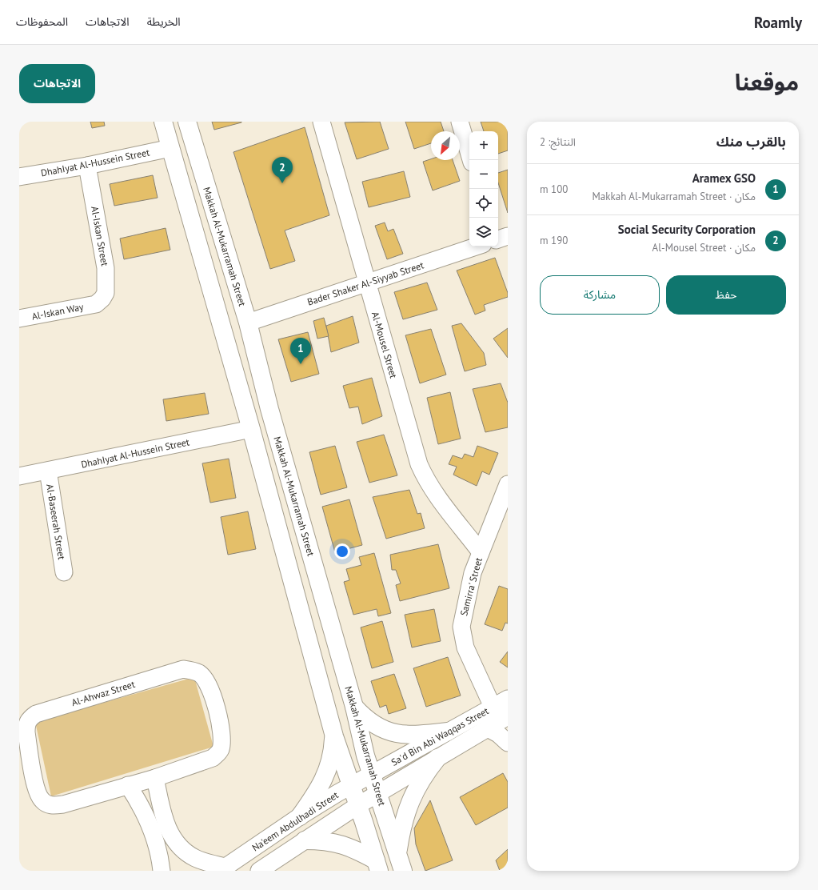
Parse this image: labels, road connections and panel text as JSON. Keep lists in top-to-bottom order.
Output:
{
  "streets": {
    "main road": ["Makkah Al-Mukarramah Street"],
    "street": [
      "DhahIyat Al-Hussein Street",
      "Al-Iskan Street",
      "Bader Shaker Al-Siyyab Street",
      "Al-Iskan Way",
      "Al-Mousel Street",
      "Al-Baseerah Street",
      "Samirra' Street",
      "Al-Ahwaz Street",
      "Sa'd Bin Abi Waqqas Street",
      "Na'eem Abdulhadi Street"
    ]
  },
  "crossings": [
    ["DhahIyat Al-Hussein Street", "Al-Iskan Street"],
    ["DhahIyat Al-Hussein Street", "Al-Baseerah Street"],
    ["Al-Iskan Street", "Al-Iskan Way"],
    ["Makkah Al-Mukarramah Street", "Bader Shaker Al-Siyyab Street"],
    ["Makkah Al-Mukarramah Street", "Sa'd Bin Abi Waqqas Street"],
    ["Makkah Al-Mukarramah Street", "Na'eem Abdulhadi Street"],
    ["Bader Shaker Al-Siyyab Street", "Al-Mousel Street"],
    ["Al-Mousel Street", "Samirra' Street"],
    ["Samirra' Street", "Sa'd Bin Abi Waqqas Street"],
    ["Sa'd Bin Abi Waqqas Street", "Na'eem Abdulhadi Street"]
  ],
  "north": "bottom left",
  "page": {
    "header": "Roamly",
    "nav": ["الخريطة", "الاتجاهات", "المحفوظات"],
    "title": "موقعنا",
    "buttons": [
      "الاتجاهات",
      ["حفظ", "مشاركة"]
    ],
    "heading": ["بالقرب منك", "النتائج: 2"],
    "map_buttons": ["+", "−"],
    "pins": ["2", "1"],
    "list": [
      {
        "mark": "1",
        "name": "Aramex GSO",
        "note": "مكان · Makkah Al-Mukarramah Street",
        "value": "100 m"
      },
      {
        "mark": "2",
        "name": "Social Security Corporation",
        "note": "مكان · Al-Mousel Street",
        "value": "190 m"
      }
    ]
  }
}
